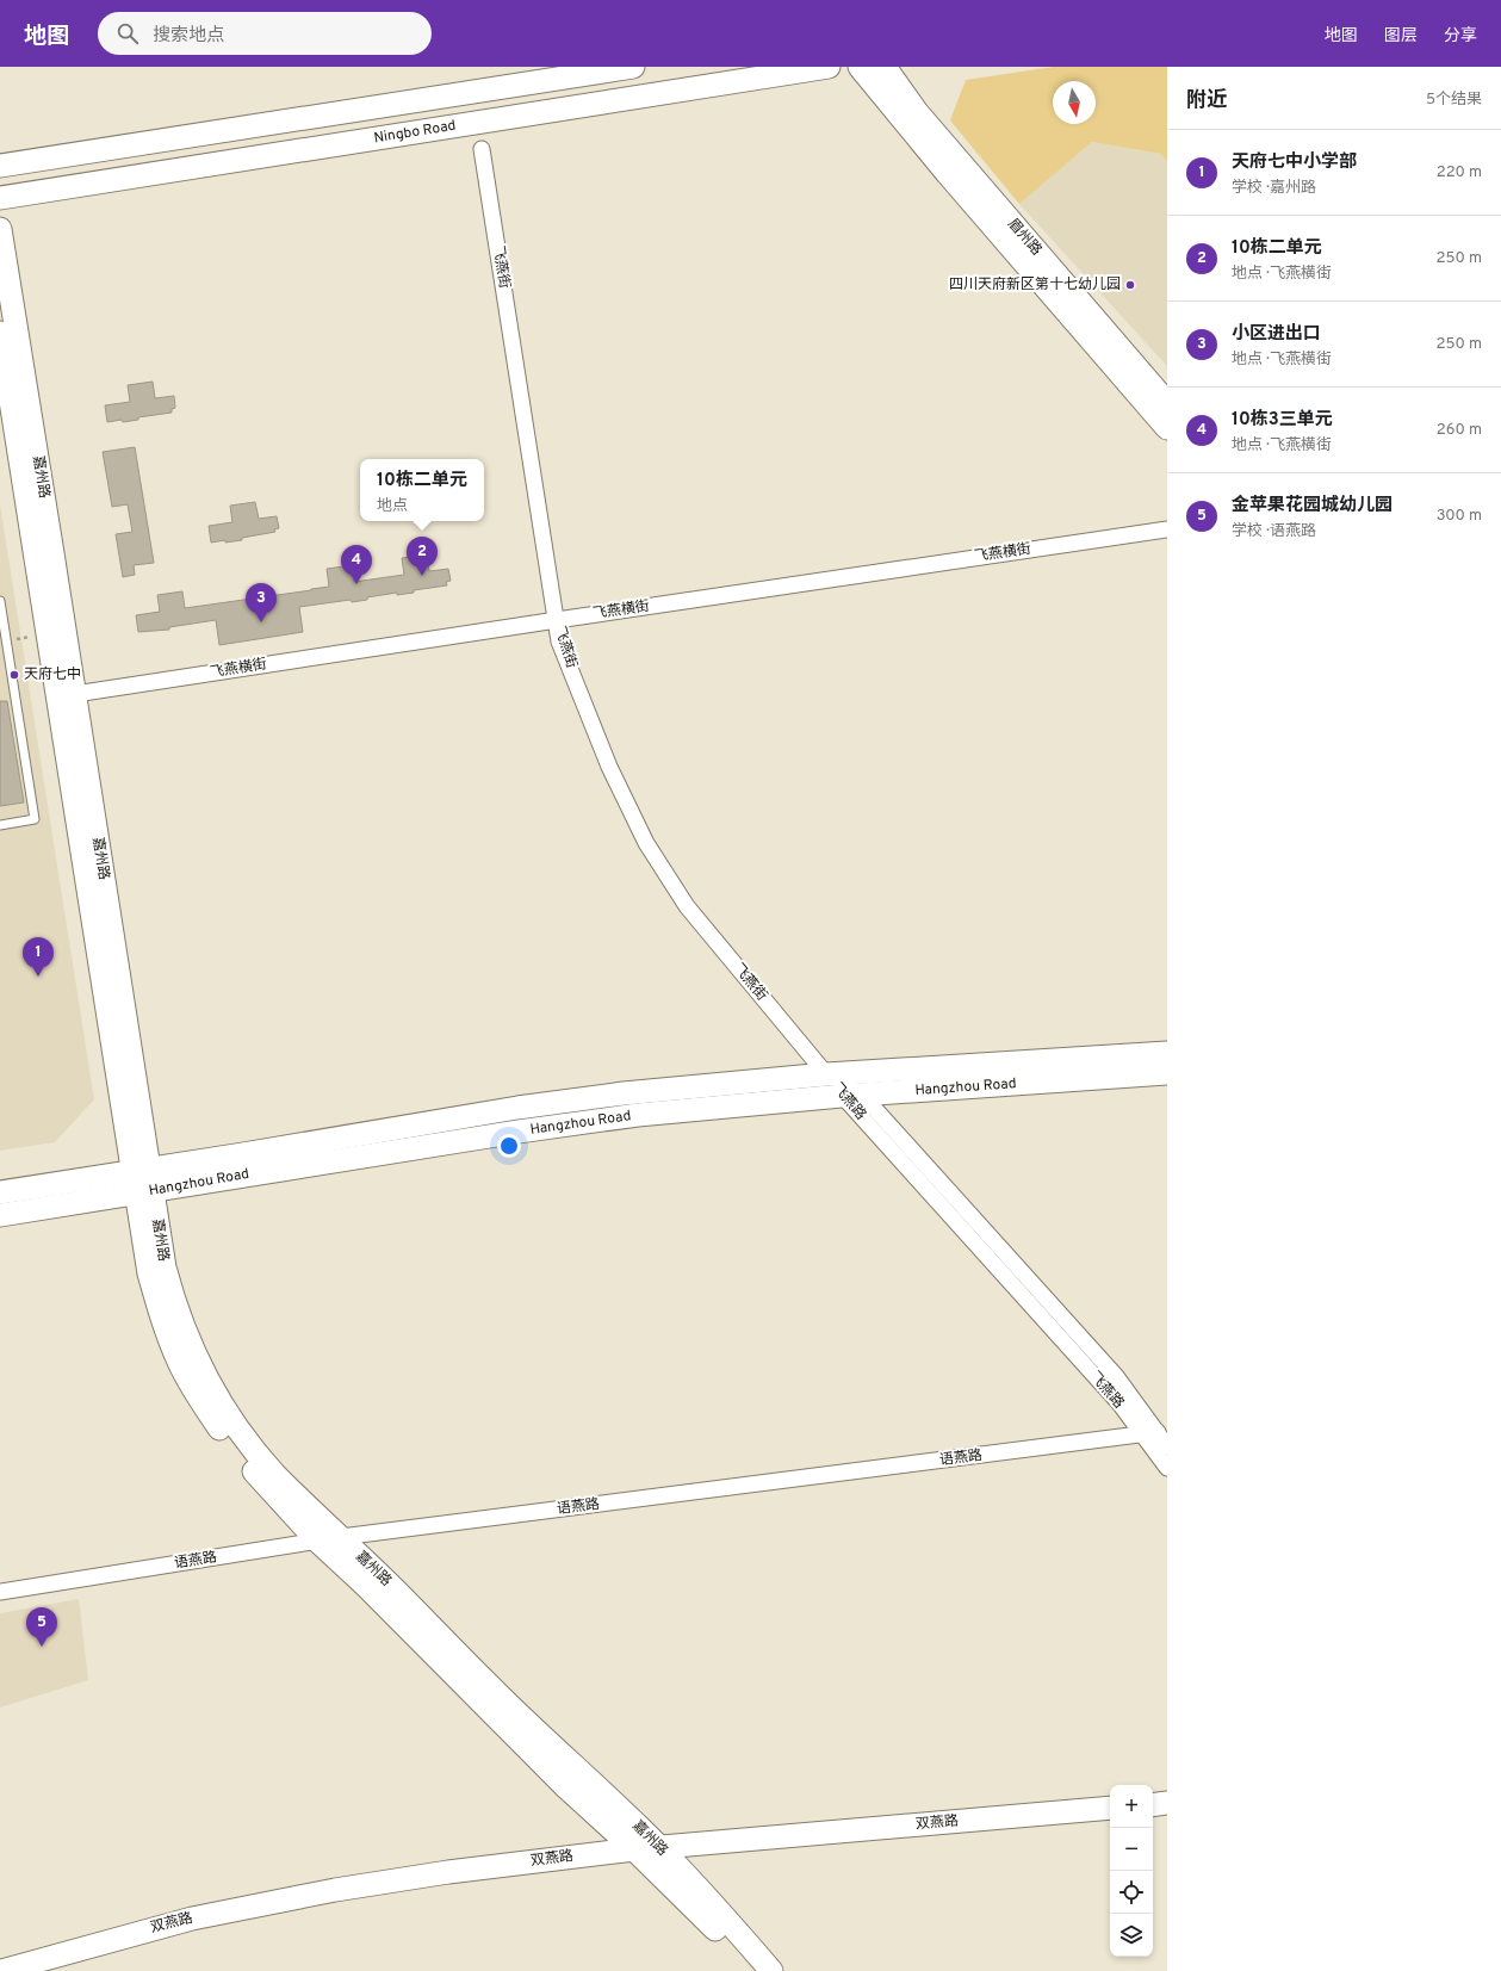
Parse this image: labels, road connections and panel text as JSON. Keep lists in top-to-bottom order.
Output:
{
  "streets": {
    "street": [
      "Ningbo Road",
      "眉州路",
      "飞燕街",
      "嘉州路",
      "飞燕横街",
      "Hangzhou Road",
      "飞燕路",
      "语燕路",
      "双燕路"
    ]
  },
  "crossings": [
    ["飞燕街", "飞燕横街"],
    ["飞燕街", "Hangzhou Road"],
    ["飞燕街", "飞燕路"],
    ["嘉州路", "飞燕横街"],
    ["嘉州路", "Hangzhou Road"],
    ["嘉州路", "语燕路"],
    ["嘉州路", "双燕路"],
    ["Hangzhou Road", "飞燕路"],
    ["飞燕路", "语燕路"]
  ],
  "places": ["四川天府新区第十七幼儿园", "天府七中"],
  "north": "bottom",
  "page": {
    "header": "地图",
    "search": "搜索地点",
    "nav": ["地图", "图层", "分享"],
    "heading": ["附近", "5个结果"],
    "list": [
      {
        "mark": "1",
        "name": "天府七中小学部",
        "note": "学校 · 嘉州路",
        "value": "220 m"
      },
      {
        "mark": "2",
        "name": "10栋二单元",
        "note": "地点 · 飞燕横街",
        "value": "250 m"
      },
      {
        "mark": "3",
        "name": "小区进出口",
        "note": "地点 · 飞燕横街",
        "value": "250 m"
      },
      {
        "mark": "4",
        "name": "10栋3三单元",
        "note": "地点 · 飞燕横街",
        "value": "260 m"
      },
      {
        "mark": "5",
        "name": "金苹果花园城幼儿园",
        "note": "学校 · 语燕路",
        "value": "300 m"
      }
    ],
    "popup": ["10栋二单元", "地点"],
    "pins": [
      "2",
      "4",
      "3",
      "1",
      "5"
    ],
    "map_buttons": ["+", "−"]
  }
}
